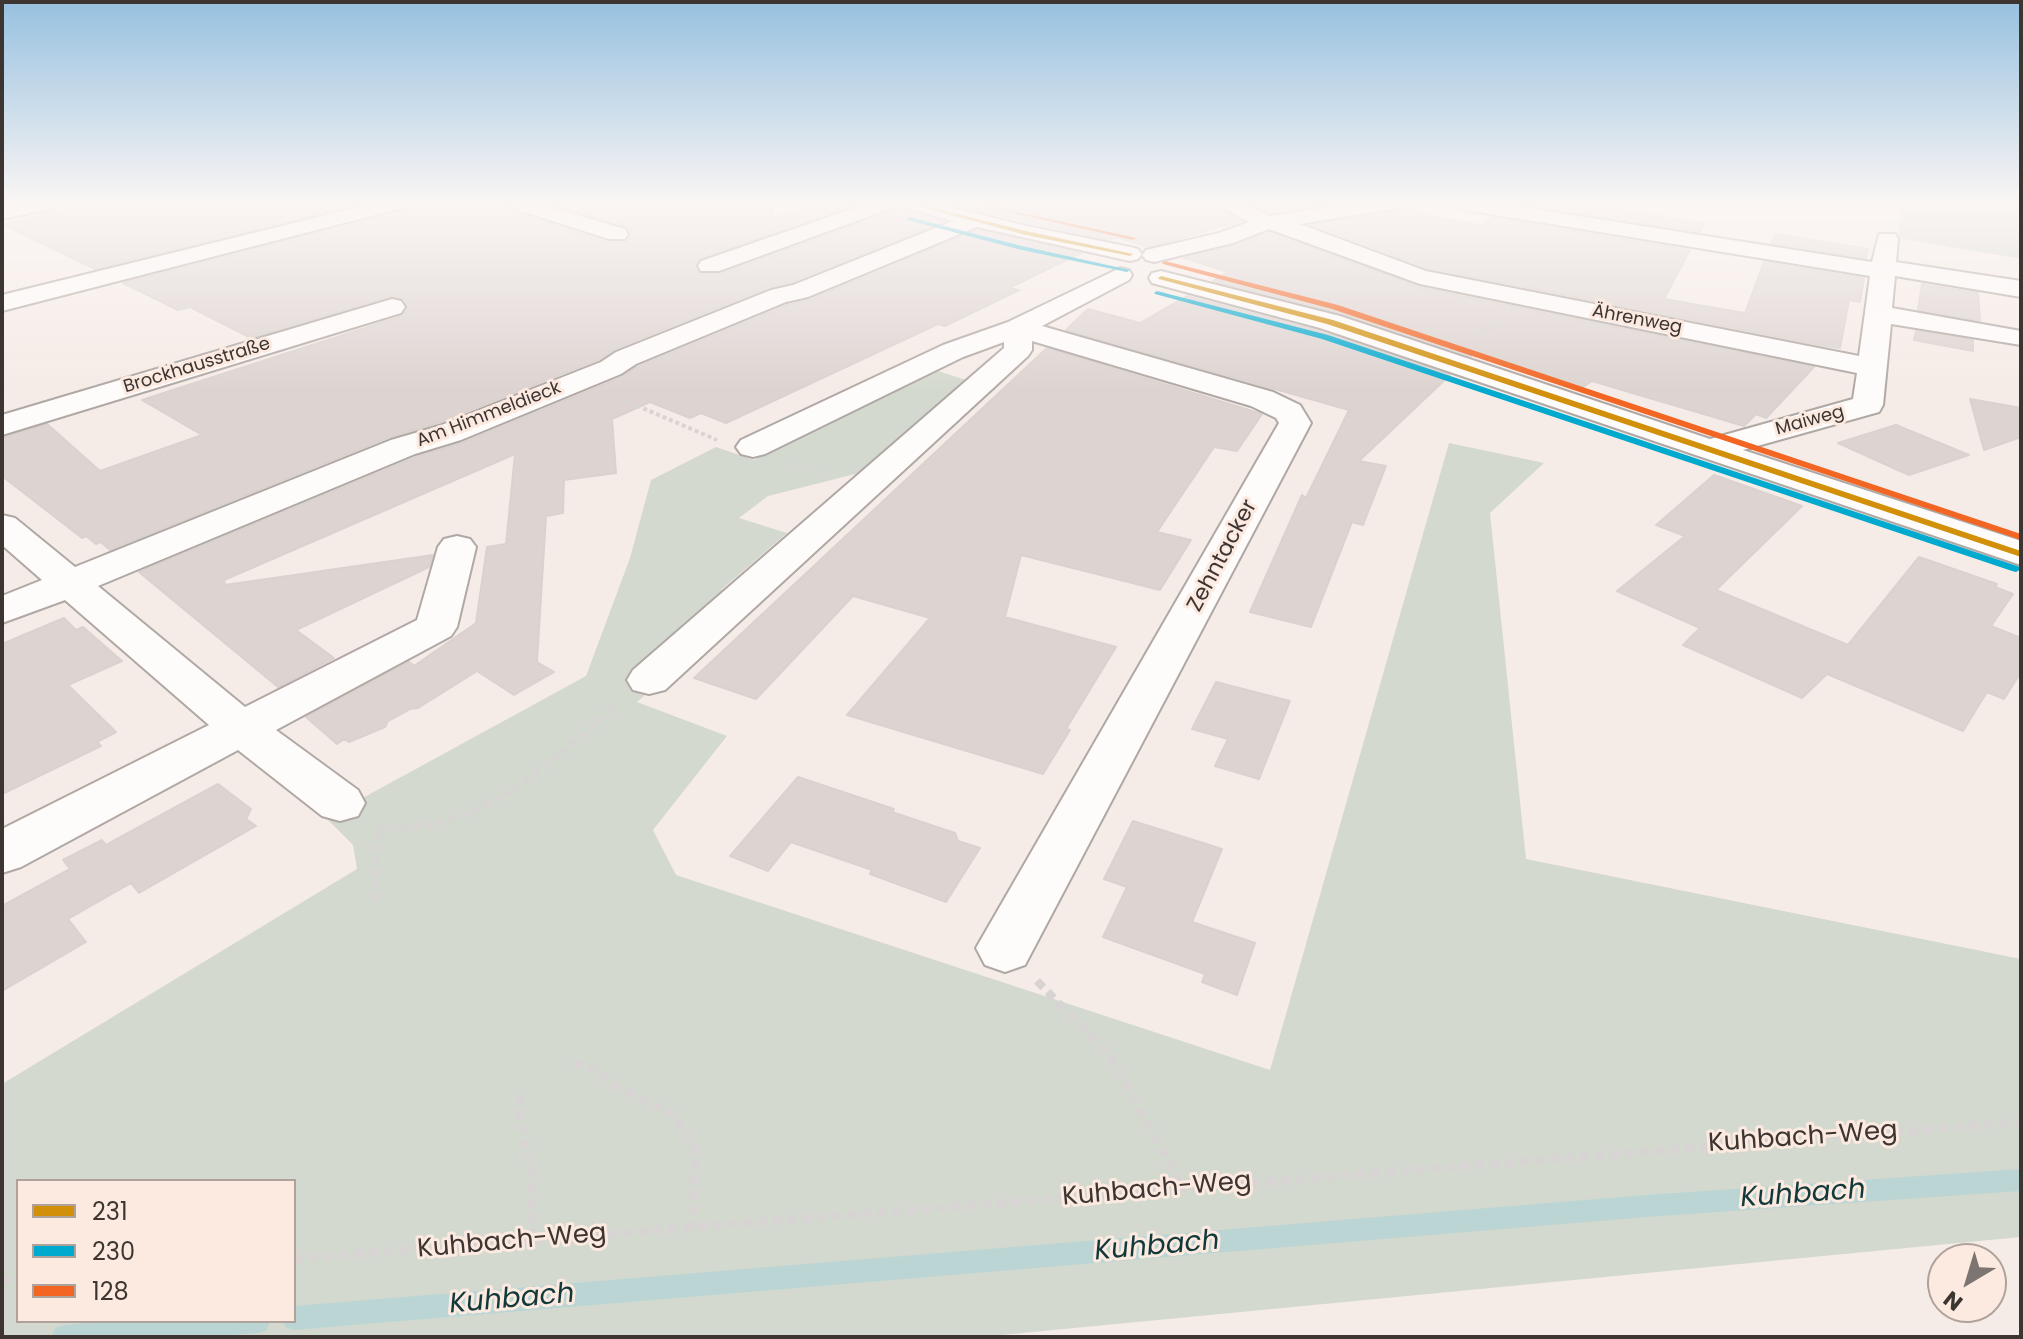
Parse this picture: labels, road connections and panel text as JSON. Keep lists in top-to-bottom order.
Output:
{
  "streets": {
    "street": [
      "Ährenweg",
      "Brockhausstraße",
      "Am Himmeldieck",
      "Maiweg",
      "Zehntacker"
    ],
    "path": ["Kuhbach-Weg"]
  },
  "crossings": [
    ["Ährenweg", "Maiweg"]
  ],
  "water": ["Kuhbach"],
  "lines": ["transit line 230", "transit line 128", "transit line 231"],
  "legend": ["231", "230", "128"],
  "north": "bottom left"
}
